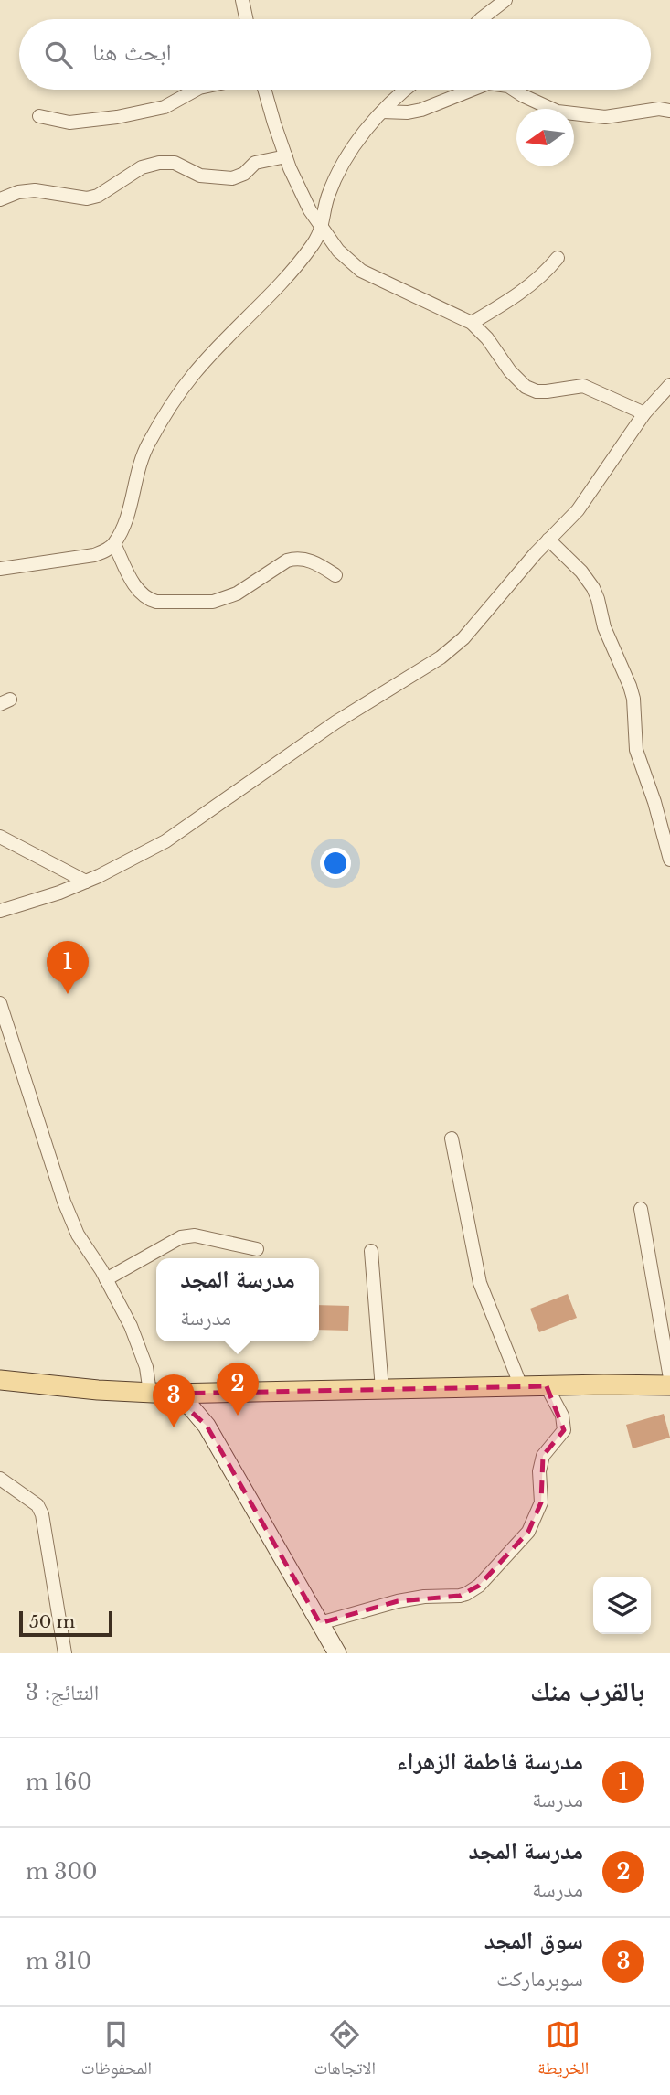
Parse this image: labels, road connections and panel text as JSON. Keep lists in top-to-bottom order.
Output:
{
  "scale_bar": "50 m",
  "north": "left",
  "page": {
    "search": "ابحث هنا",
    "pins": ["1", "2", "3"],
    "popup": ["مدرسة المجد", "مدرسة"],
    "scale": "50 m",
    "heading": ["بالقرب منك", "النتائج: 3"],
    "list": [
      {
        "mark": "1",
        "name": "مدرسة فاطمة الزهراء",
        "note": "مدرسة",
        "value": "160 m"
      },
      {
        "mark": "2",
        "name": "مدرسة المجد",
        "note": "مدرسة",
        "value": "300 m"
      },
      {
        "mark": "3",
        "name": "سوق المجد",
        "note": "سوبرماركت",
        "value": "310 m"
      }
    ],
    "nav": ["الخريطة", "الاتجاهات", "المحفوظات"]
  }
}
